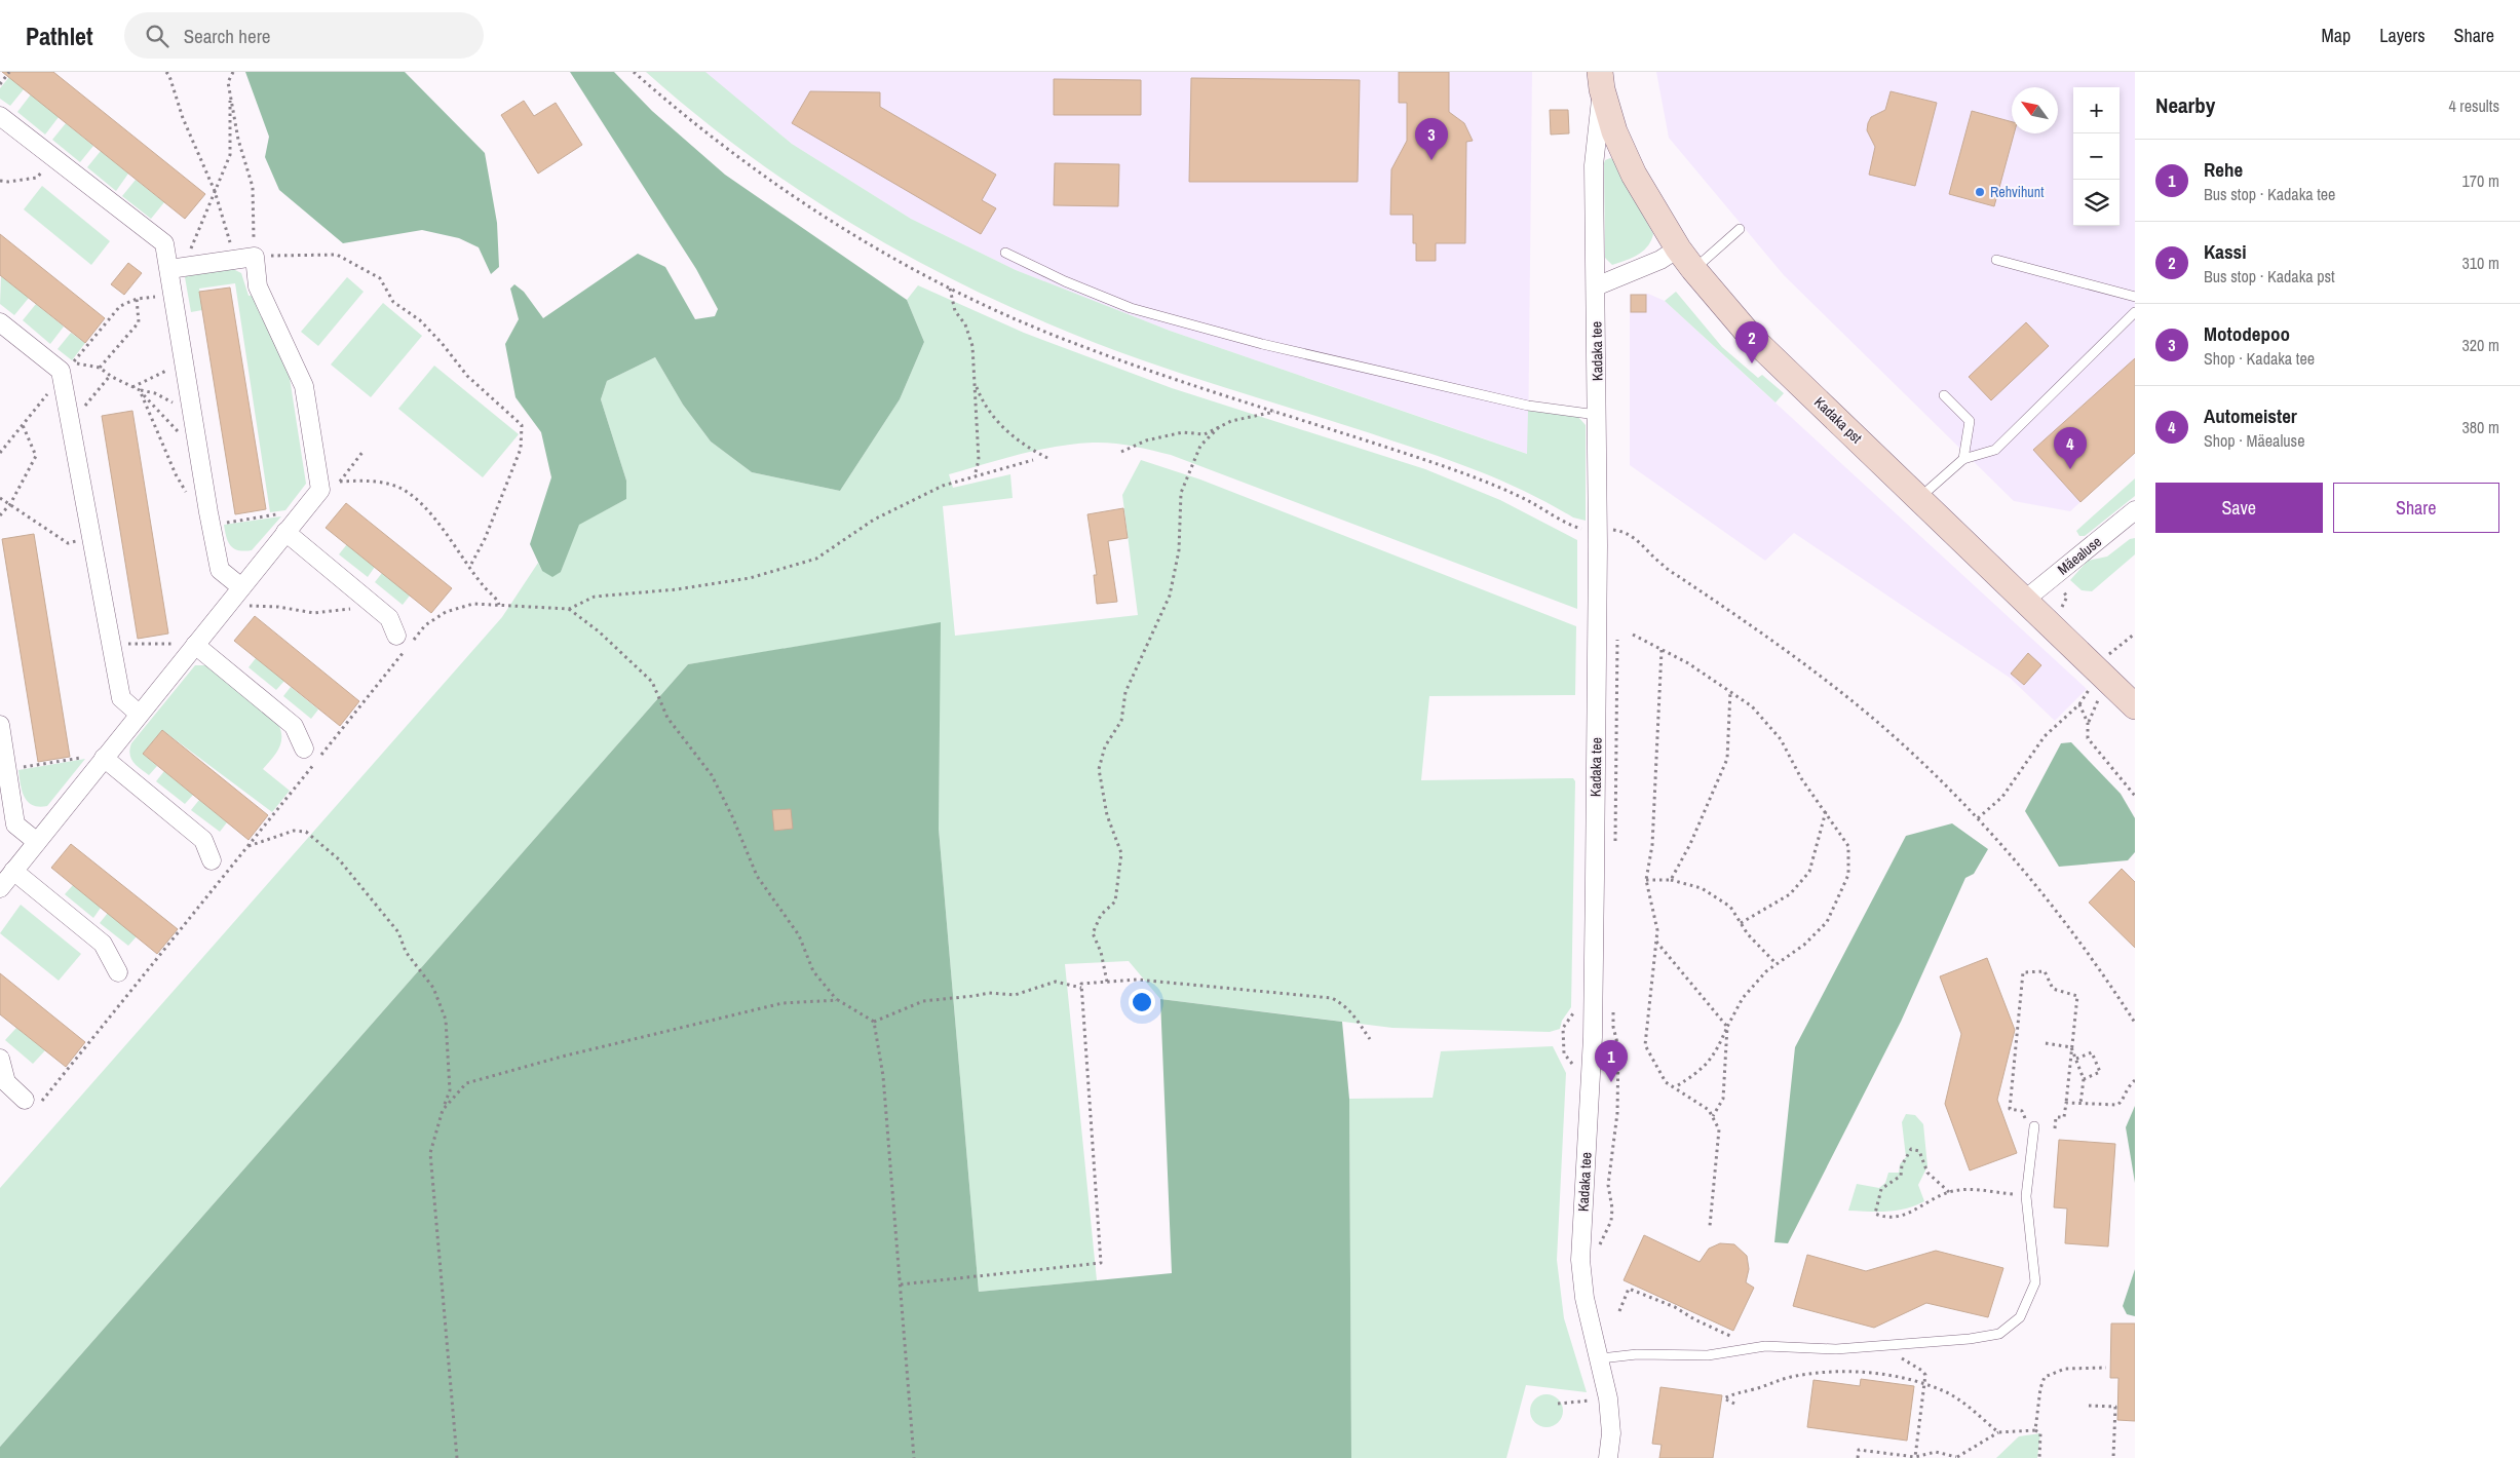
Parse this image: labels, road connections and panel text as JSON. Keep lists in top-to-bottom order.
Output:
{
  "streets": {
    "main road": ["Kadaka pst"],
    "street": ["Kadaka tee", "Mäealuse"]
  },
  "crossings": [
    ["Kadaka tee", "Kadaka pst"],
    ["Kadaka pst", "Mäealuse"]
  ],
  "places": ["Rehvihunt"],
  "north": "top left",
  "page": {
    "header": "Pathlet",
    "search": "Search here",
    "nav": ["Map", "Layers", "Share"],
    "heading": ["Nearby", "4 results"],
    "map_buttons": ["+", "−"],
    "pins": [
      "3",
      "2",
      "4",
      "1"
    ],
    "list": [
      {
        "mark": "1",
        "name": "Rehe",
        "note": "Bus stop · Kadaka tee",
        "value": "170 m"
      },
      {
        "mark": "2",
        "name": "Kassi",
        "note": "Bus stop · Kadaka pst",
        "value": "310 m"
      },
      {
        "mark": "3",
        "name": "Motodepoo",
        "note": "Shop · Kadaka tee",
        "value": "320 m"
      },
      {
        "mark": "4",
        "name": "Automeister",
        "note": "Shop · Mäealuse",
        "value": "380 m"
      }
    ],
    "buttons": ["Save", "Share"]
  }
}
